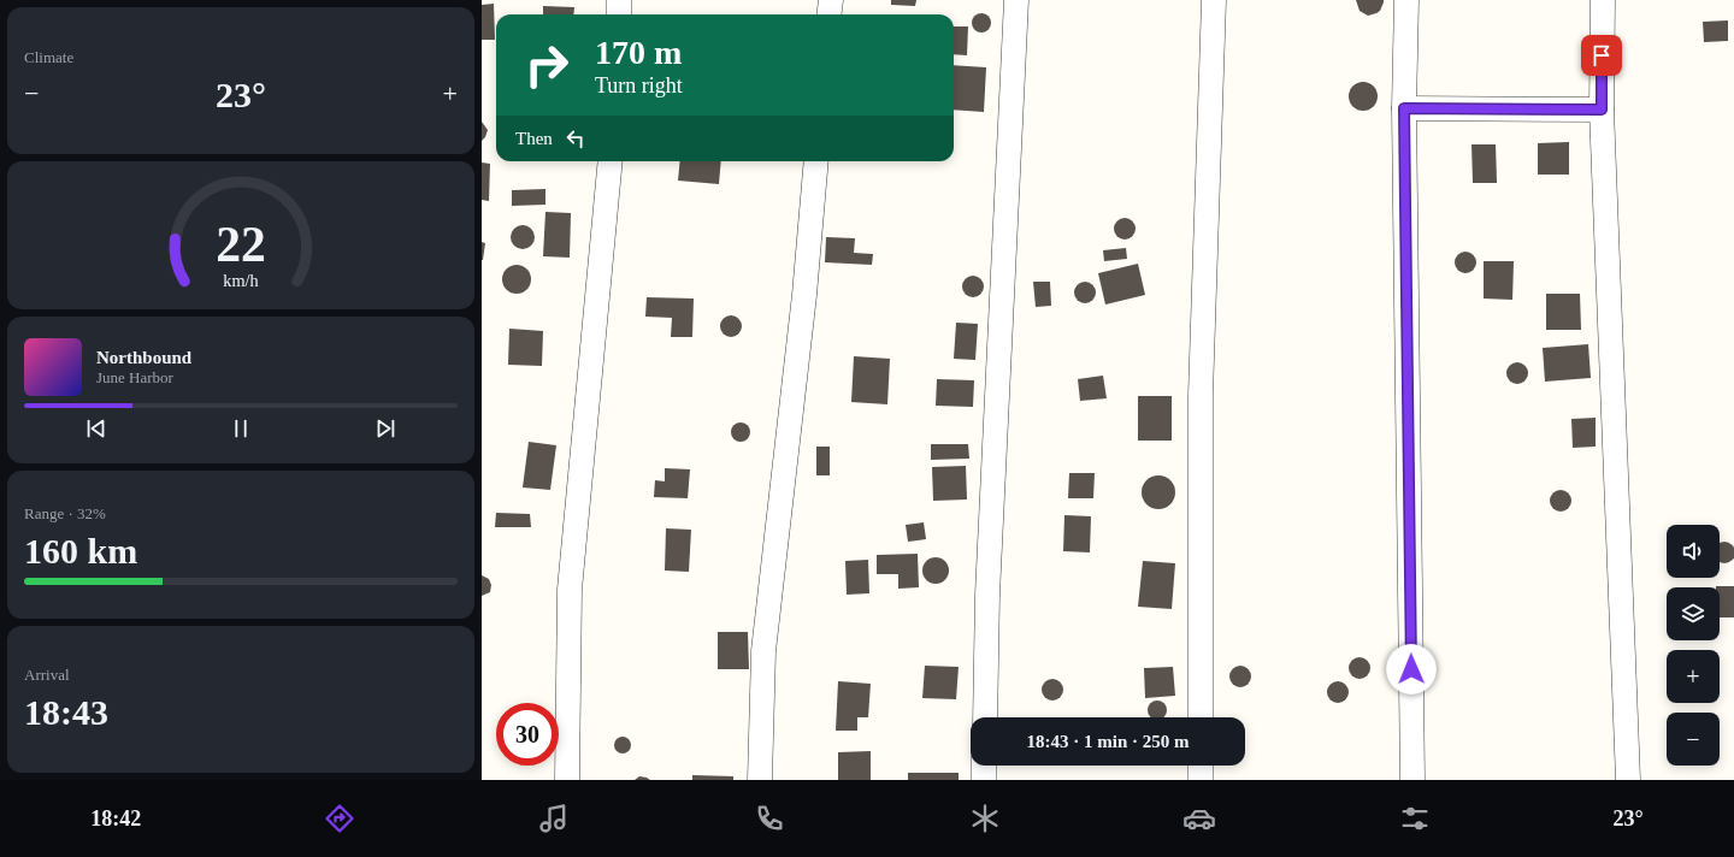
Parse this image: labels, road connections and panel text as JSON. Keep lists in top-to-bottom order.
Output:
{
  "page": {
    "tile": [
      "Climate",
      ["Range · 32%", "160 km"],
      ["Arrival", "18:43"]
    ],
    "turn": ["170 m", "Turn right"],
    "heat": ["−", "23°", "+"],
    "then": "Then",
    "song": ["Northbound", "June Harbor"],
    "map_buttons": ["+", "−"],
    "limit": "30",
    "trip": "18:43 · 1 min · 250 m",
    "tabs": ["18:42", "23°"],
    "gauge": ["22", "km/h"]
  }
}
